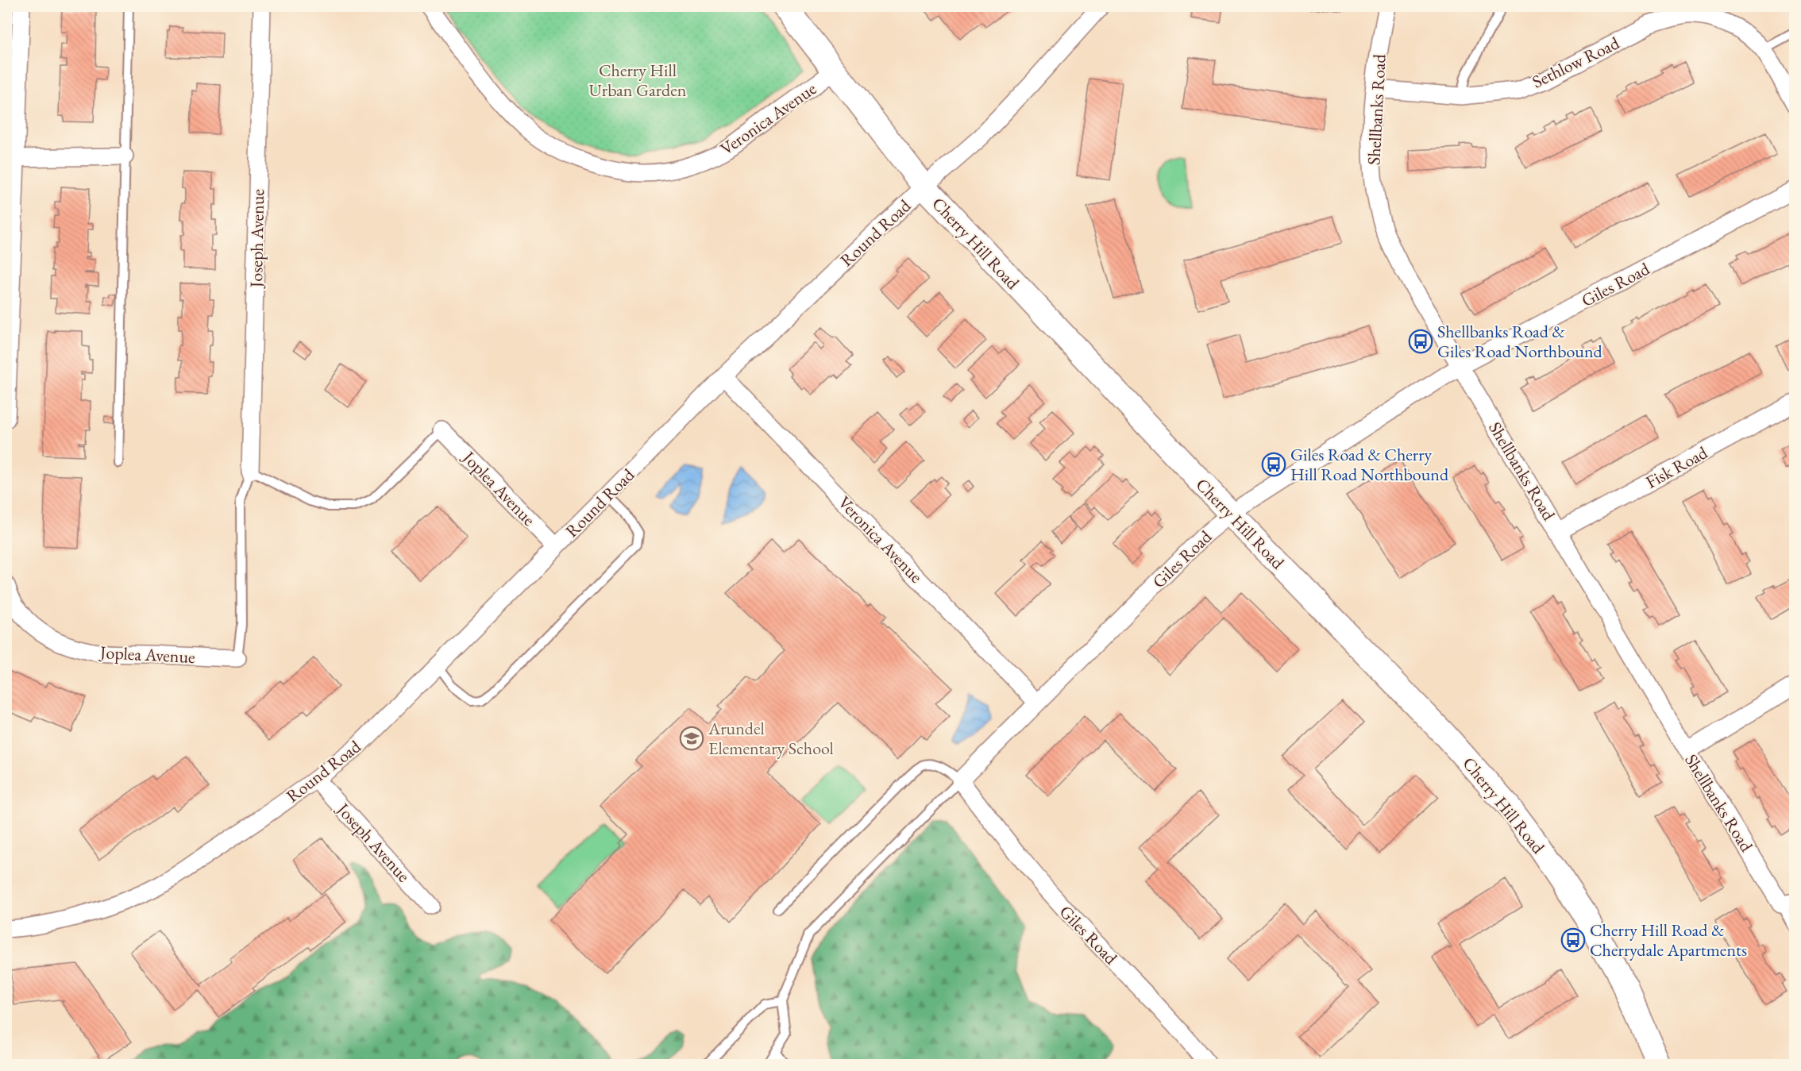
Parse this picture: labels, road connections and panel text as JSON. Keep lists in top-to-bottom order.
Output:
{
  "streets": {
    "street": [
      "Sethlow Road",
      "Shellbanks Road",
      "Veronica Avenue",
      "Round Road",
      "Joseph Avenue",
      "Cherry Hill Road",
      "Giles Road",
      "Fisk Road",
      "Joplea Avenue"
    ]
  },
  "crossings": [
    ["Sethlow Road", "Shellbanks Road"],
    ["Shellbanks Road", "Giles Road"],
    ["Shellbanks Road", "Fisk Road"],
    ["Veronica Avenue", "Round Road"],
    ["Veronica Avenue", "Cherry Hill Road"],
    ["Veronica Avenue", "Giles Road"],
    ["Round Road", "Joseph Avenue"],
    ["Round Road", "Cherry Hill Road"],
    ["Round Road", "Joplea Avenue"],
    ["Cherry Hill Road", "Giles Road"]
  ],
  "parks": ["Cherry Hill Urban Garden"],
  "places": {
    "bus stop": ["Shellbanks Road & Giles Road Northbound", "Giles Road & Cherry Hill Road Northbound", "Cherry Hill Road & Cherrydale Apartments"],
    "school or university": ["Arundel Elementary School"]
  }
}
